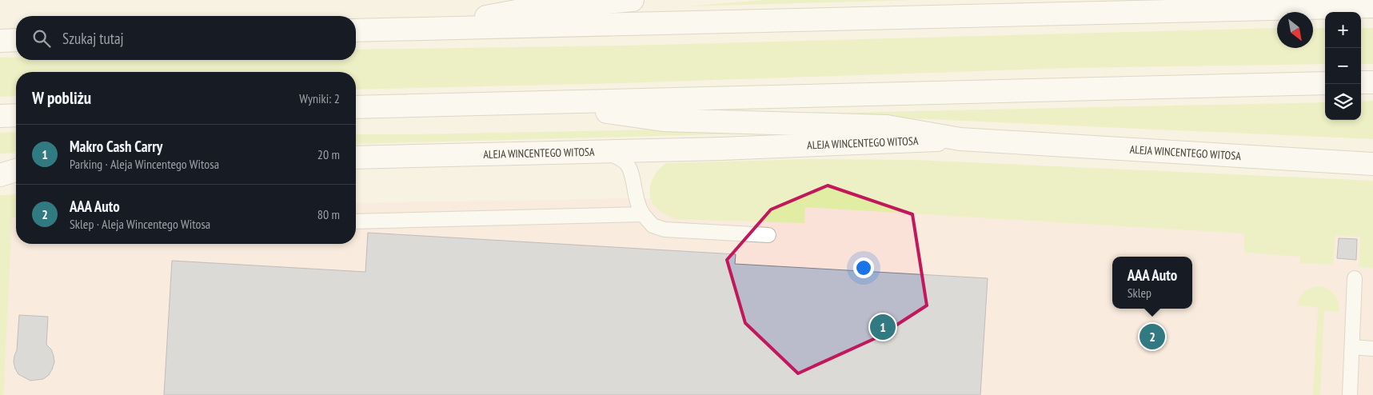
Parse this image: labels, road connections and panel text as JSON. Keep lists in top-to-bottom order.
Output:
{
  "streets": {
    "main road": ["ALEJA WINCENTEGO WITOSA"]
  },
  "north": "bottom right",
  "page": {
    "map_buttons": ["+", "−"],
    "search": "Szukaj tutaj",
    "heading": ["W pobliżu", "Wyniki: 2"],
    "list": [
      {
        "mark": "1",
        "name": "Makro Cash Carry",
        "note": "Parking · Aleja Wincentego Witosa",
        "value": "20 m"
      },
      {
        "mark": "2",
        "name": "AAA Auto",
        "note": "Sklep · Aleja Wincentego Witosa",
        "value": "80 m"
      }
    ],
    "popup": ["AAA Auto", "Sklep"],
    "pins": ["1", "2"]
  }
}
